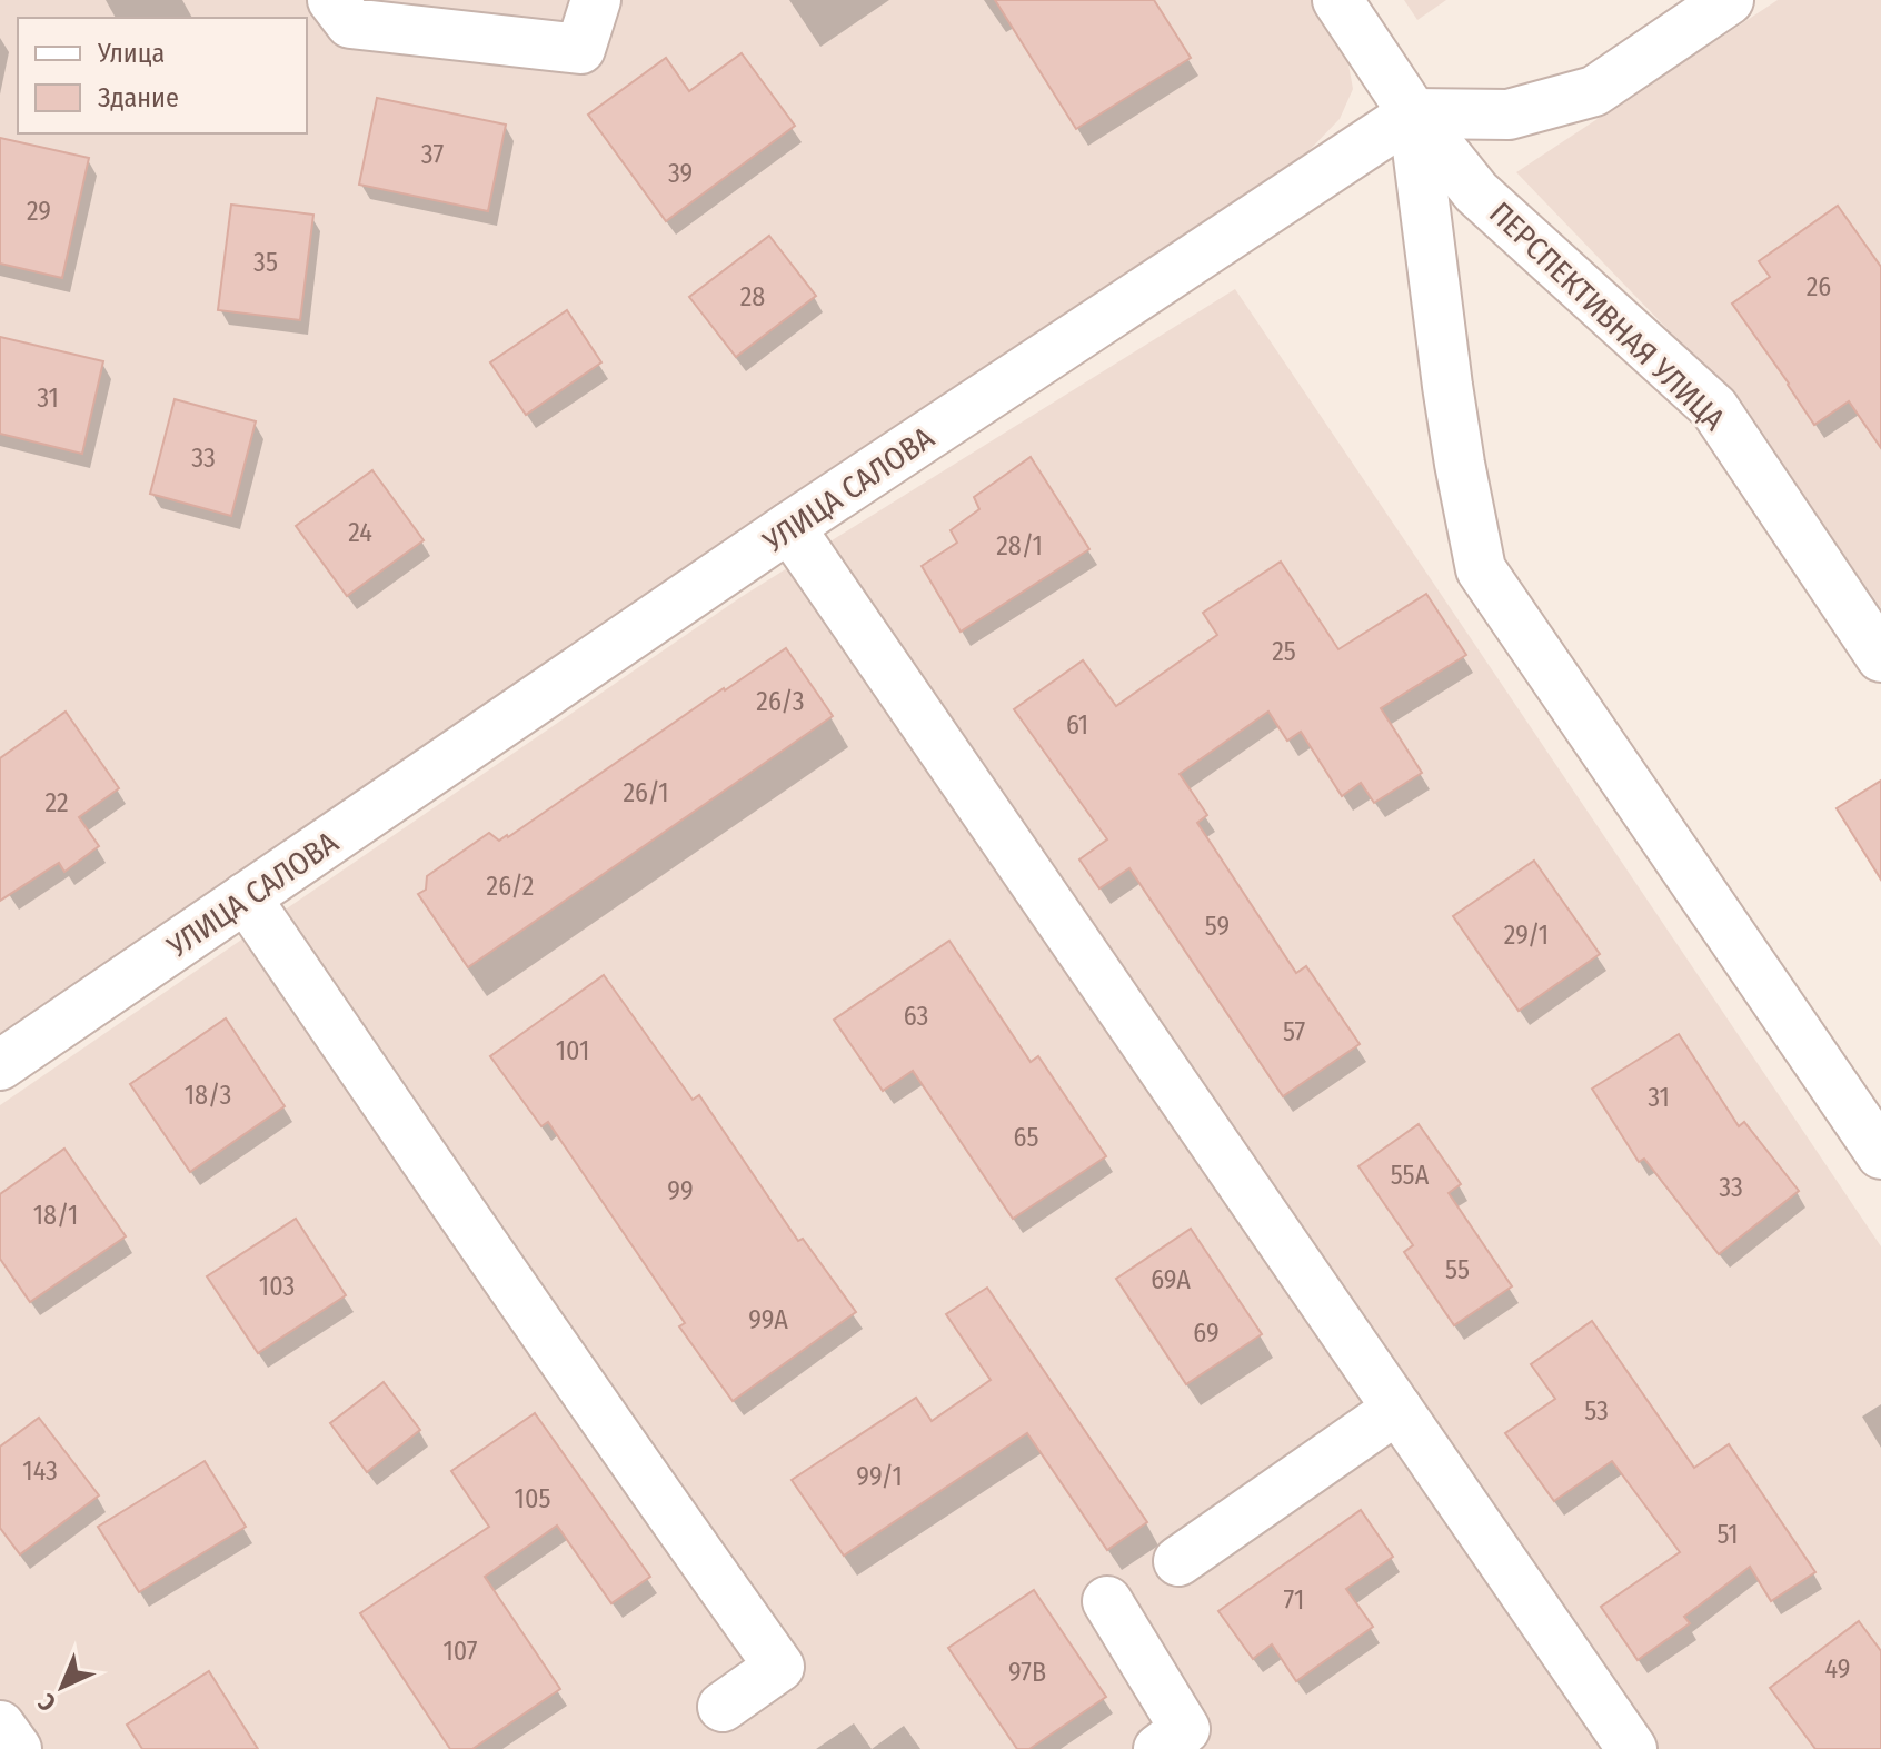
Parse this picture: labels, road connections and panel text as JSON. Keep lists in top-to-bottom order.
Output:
{
  "streets": {
    "street": ["ПЕРСПЕКТИВНАЯ УЛИЦА", "УЛИЦА САЛОВА"]
  },
  "crossings": [
    ["ПЕРСПЕКТИВНАЯ УЛИЦА", "УЛИЦА САЛОВА"]
  ],
  "house_numbers": [
    "37",
    "39",
    "29",
    "35",
    "26",
    "28",
    "31",
    "33",
    "24",
    "28/1",
    "25",
    "26/3",
    "61",
    "26/1",
    "22",
    "26/2",
    "59",
    "29/1",
    "63",
    "57",
    "101",
    "18/3",
    "31",
    "65",
    "55А",
    "33",
    "99",
    "18/1",
    "55",
    "69А",
    "103",
    "99А",
    "69",
    "53",
    "143",
    "99/1",
    "105",
    "51",
    "71",
    "107",
    "49",
    "97В"
  ],
  "legend": ["Улица", "Здание"],
  "north": "bottom left"
}
